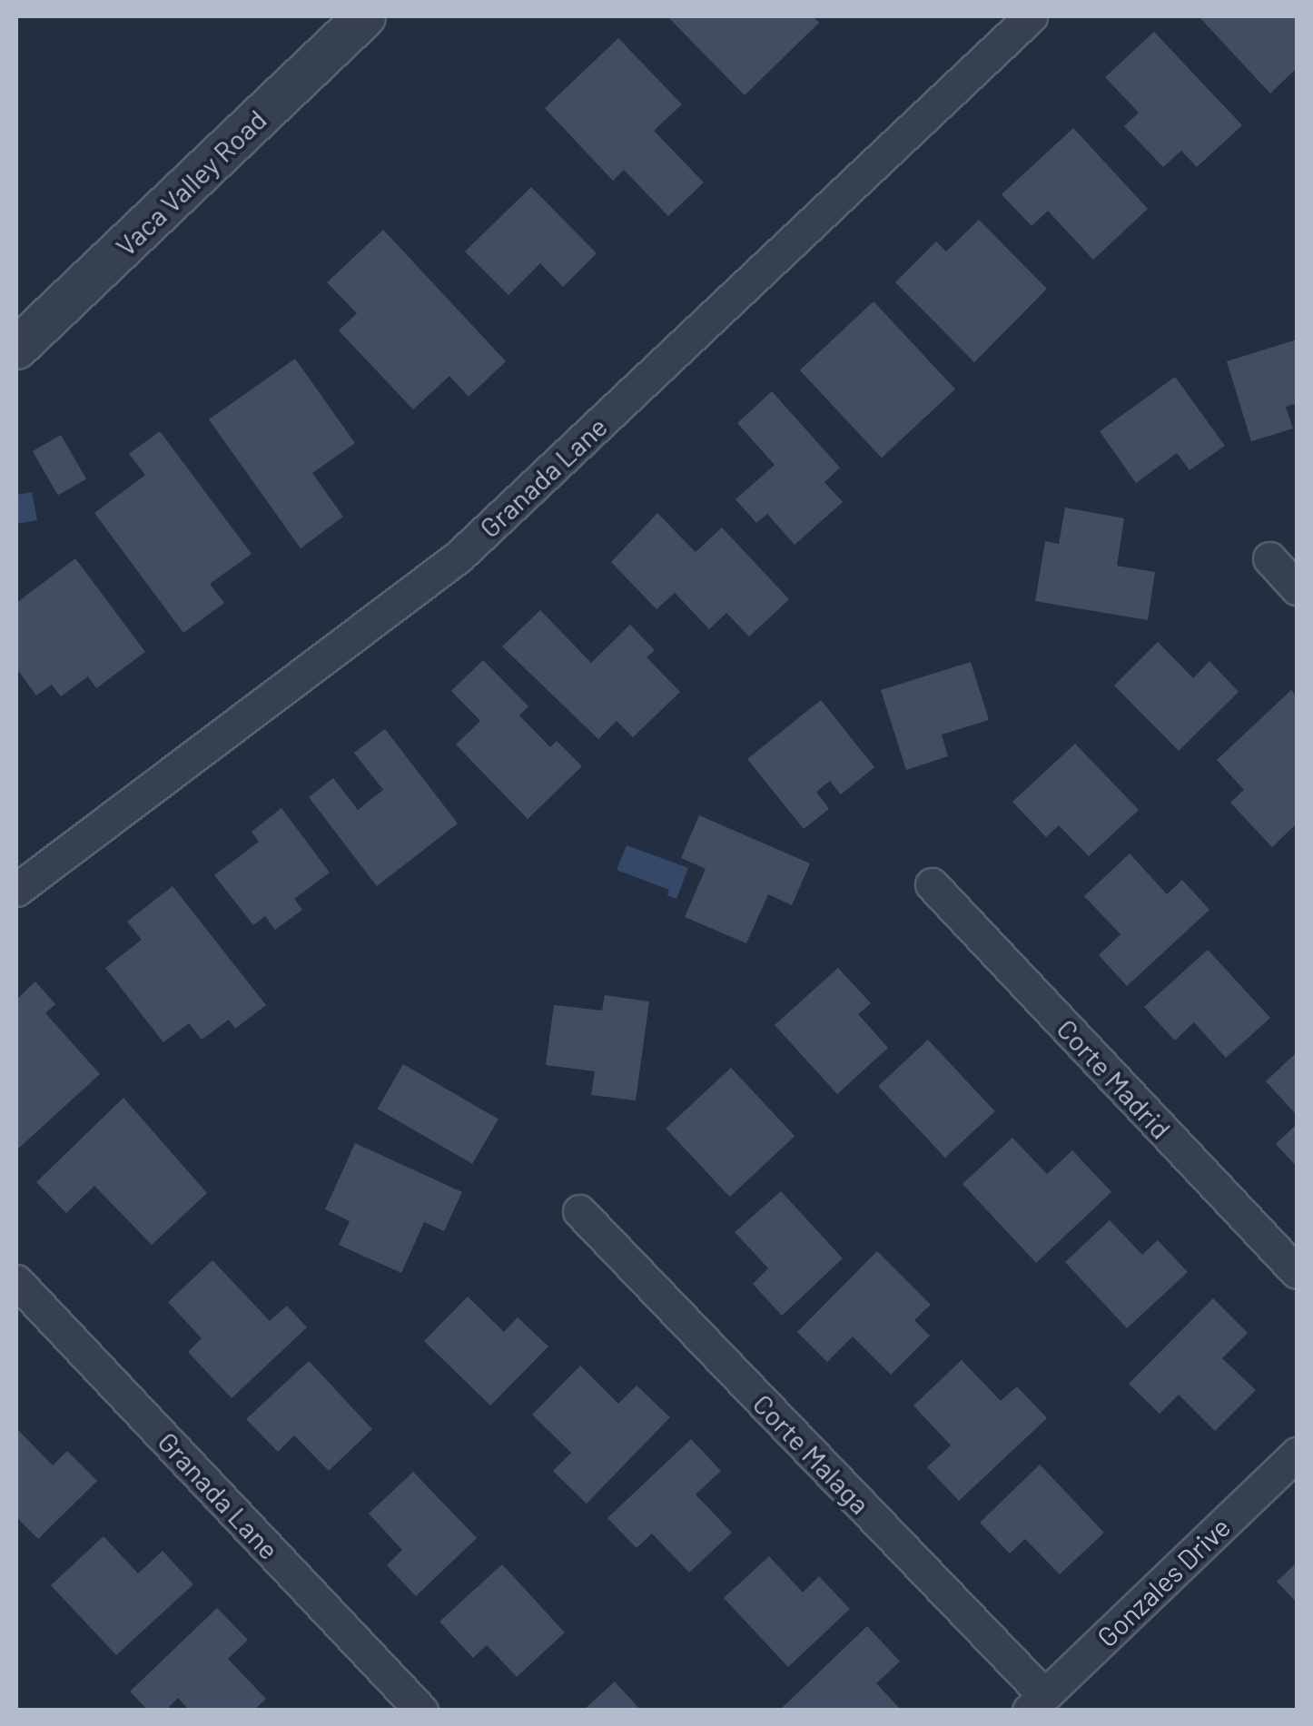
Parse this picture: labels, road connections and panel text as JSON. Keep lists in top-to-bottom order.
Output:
{
  "streets": {
    "street": [
      "Vaca Valley Road",
      "Granada Lane",
      "Corte Madrid",
      "Corte Malaga",
      "Gonzales Drive"
    ]
  },
  "crossings": [
    ["Corte Malaga", "Gonzales Drive"]
  ]
}
